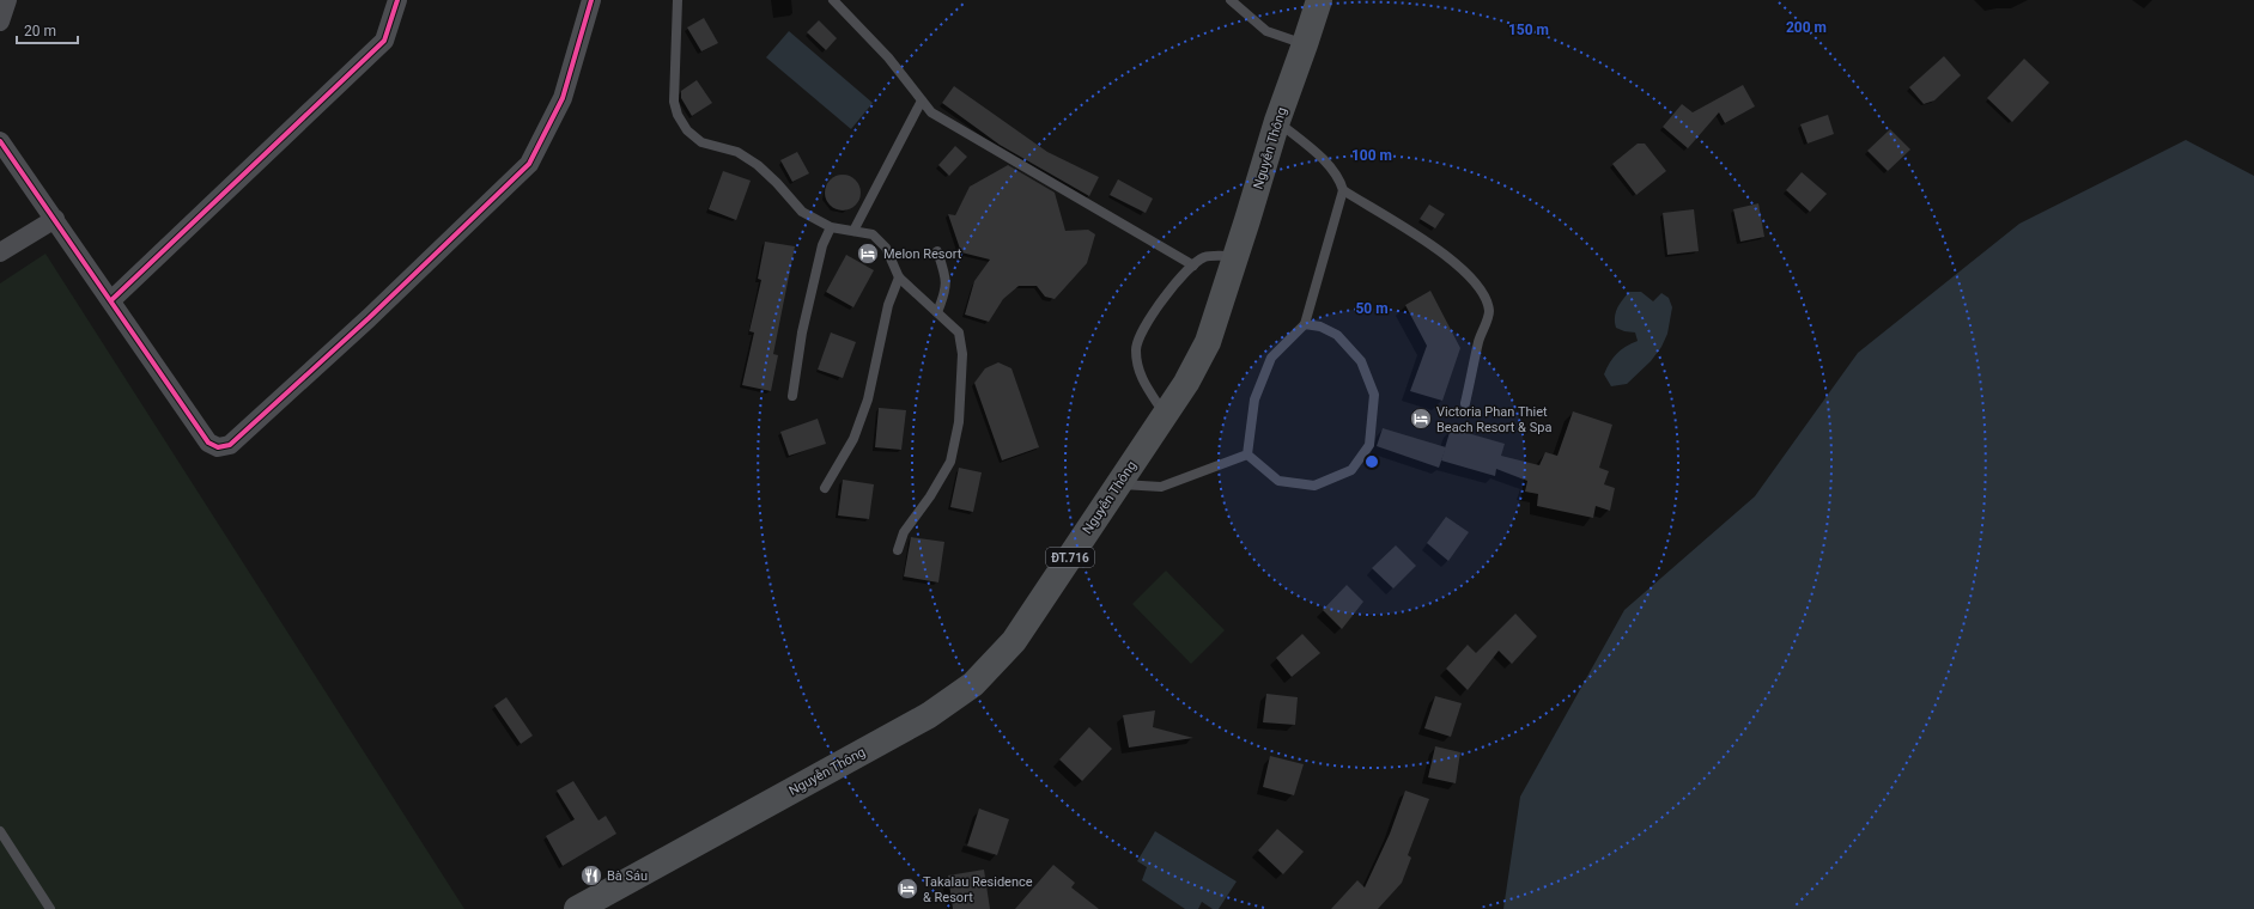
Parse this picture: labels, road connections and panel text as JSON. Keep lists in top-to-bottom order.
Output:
{
  "streets": {
    "main road": ["Nguyễn Thông", "ĐT.716"]
  },
  "places": {
    "hotel": ["Melon Resort", "Victoria Phan Thiet Beach Resort & Spa", "Takalau Residence & Resort"],
    "restaurant": ["Bà Sáu"]
  },
  "scale_bar": "20 m",
  "rings": [
    "200 m",
    "150 m",
    "100 m",
    "50 m"
  ]
}
